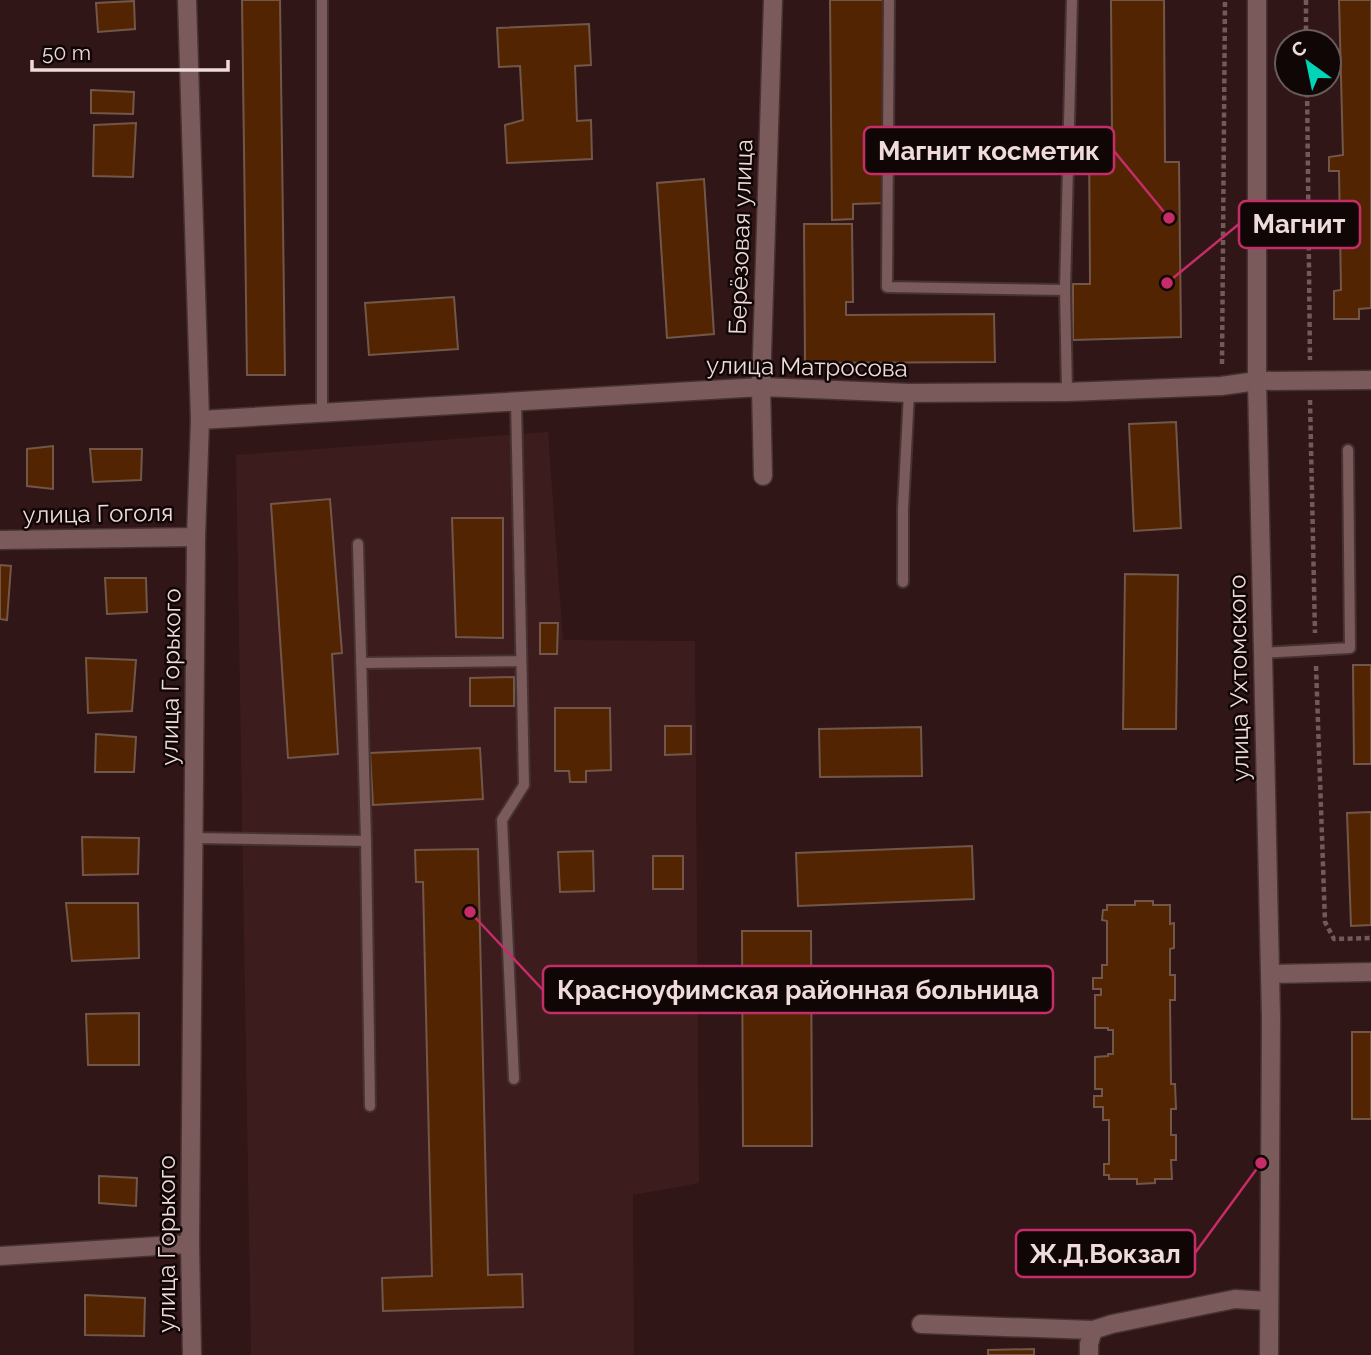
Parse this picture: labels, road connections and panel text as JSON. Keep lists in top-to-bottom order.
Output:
{
  "streets": {
    "street": [
      "Берёзовая улица",
      "улица Матросова",
      "улица Гоголя",
      "улица Горького",
      "улица Ухтомского"
    ]
  },
  "crossings": [
    ["Берёзовая улица", "улица Матросова"],
    ["улица Матросова", "улица Горького"],
    ["улица Матросова", "улица Ухтомского"],
    ["улица Гоголя", "улица Горького"]
  ],
  "places": [
    "Магнит косметик",
    "Магнит",
    "Красноуфимская районная больница",
    "Ж.Д.Вокзал"
  ],
  "scale_bar": "50 m",
  "north": "top left"
}
